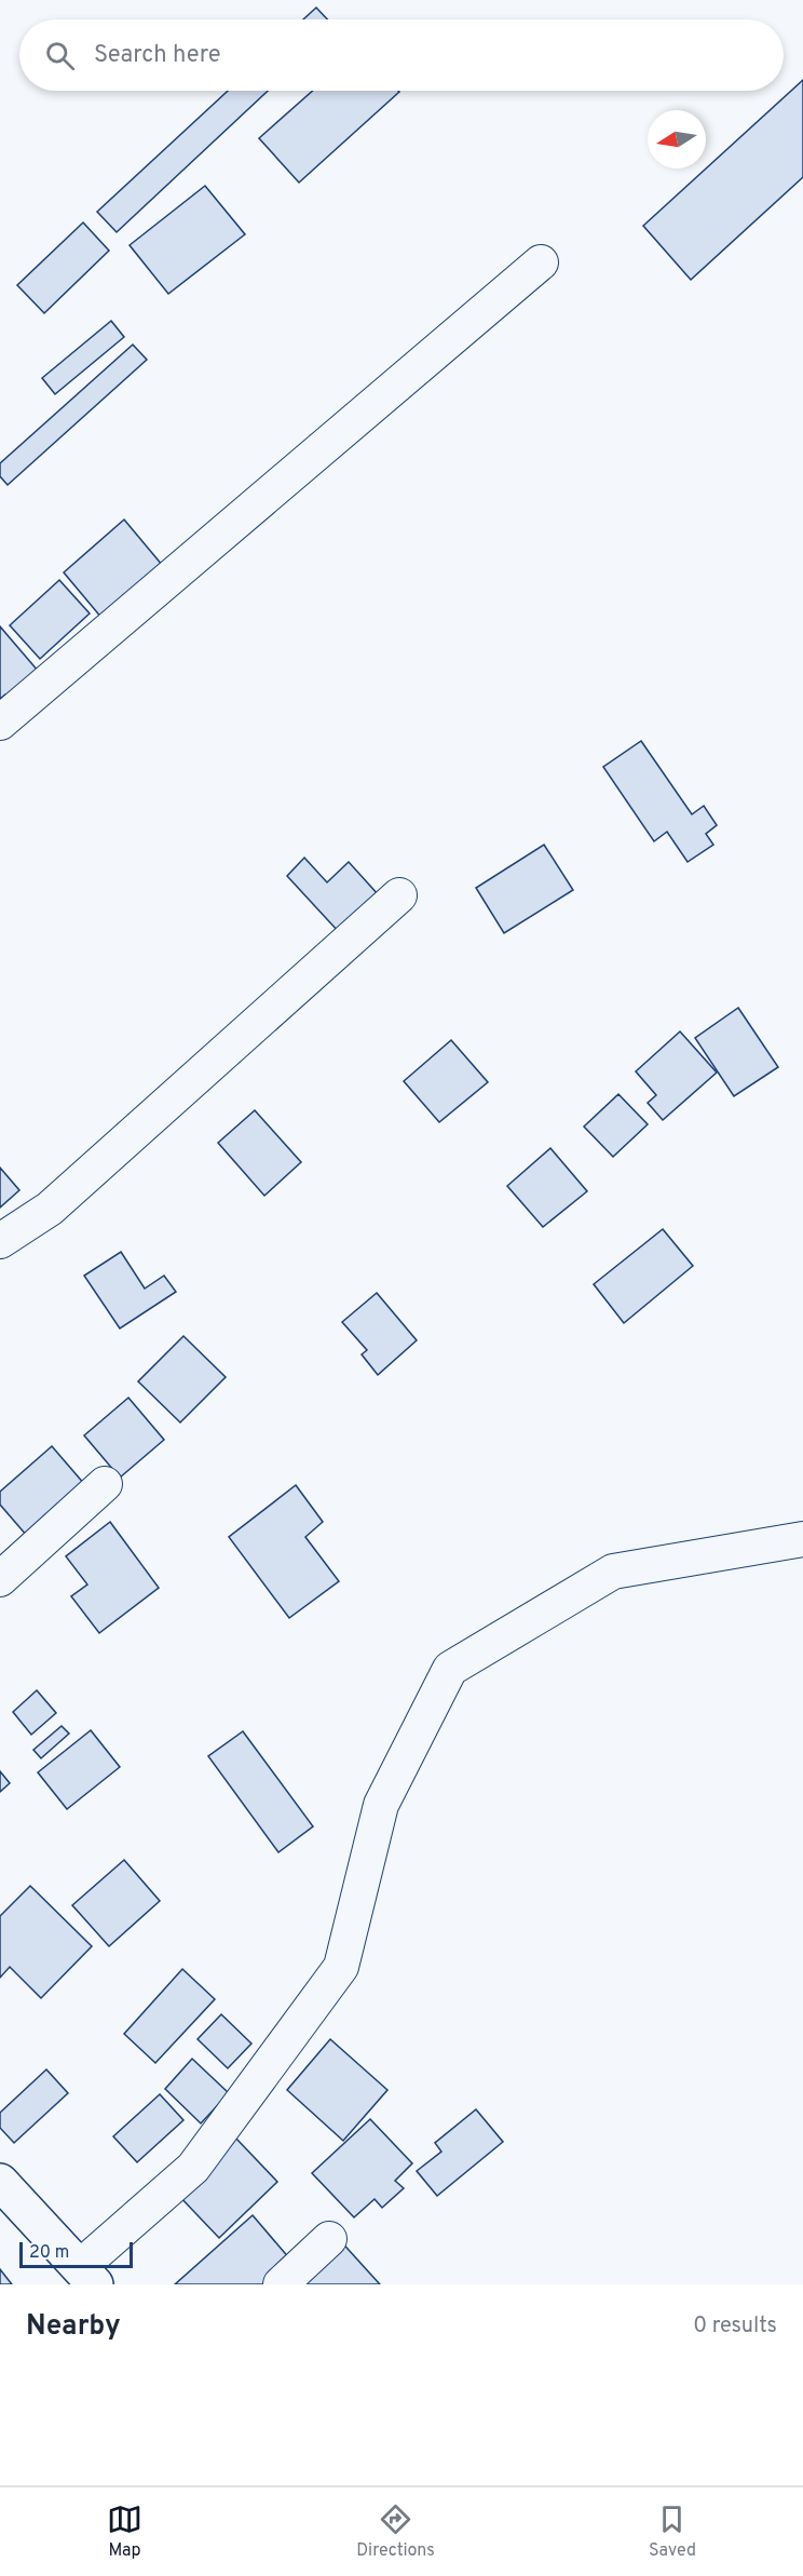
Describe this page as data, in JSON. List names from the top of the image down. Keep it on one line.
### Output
{"scale_bar":"20 m","north":"left","page":{"search":"Search here","scale":"20 m","heading":["Nearby","0 results"],"nav":["Map","Directions","Saved"]}}
